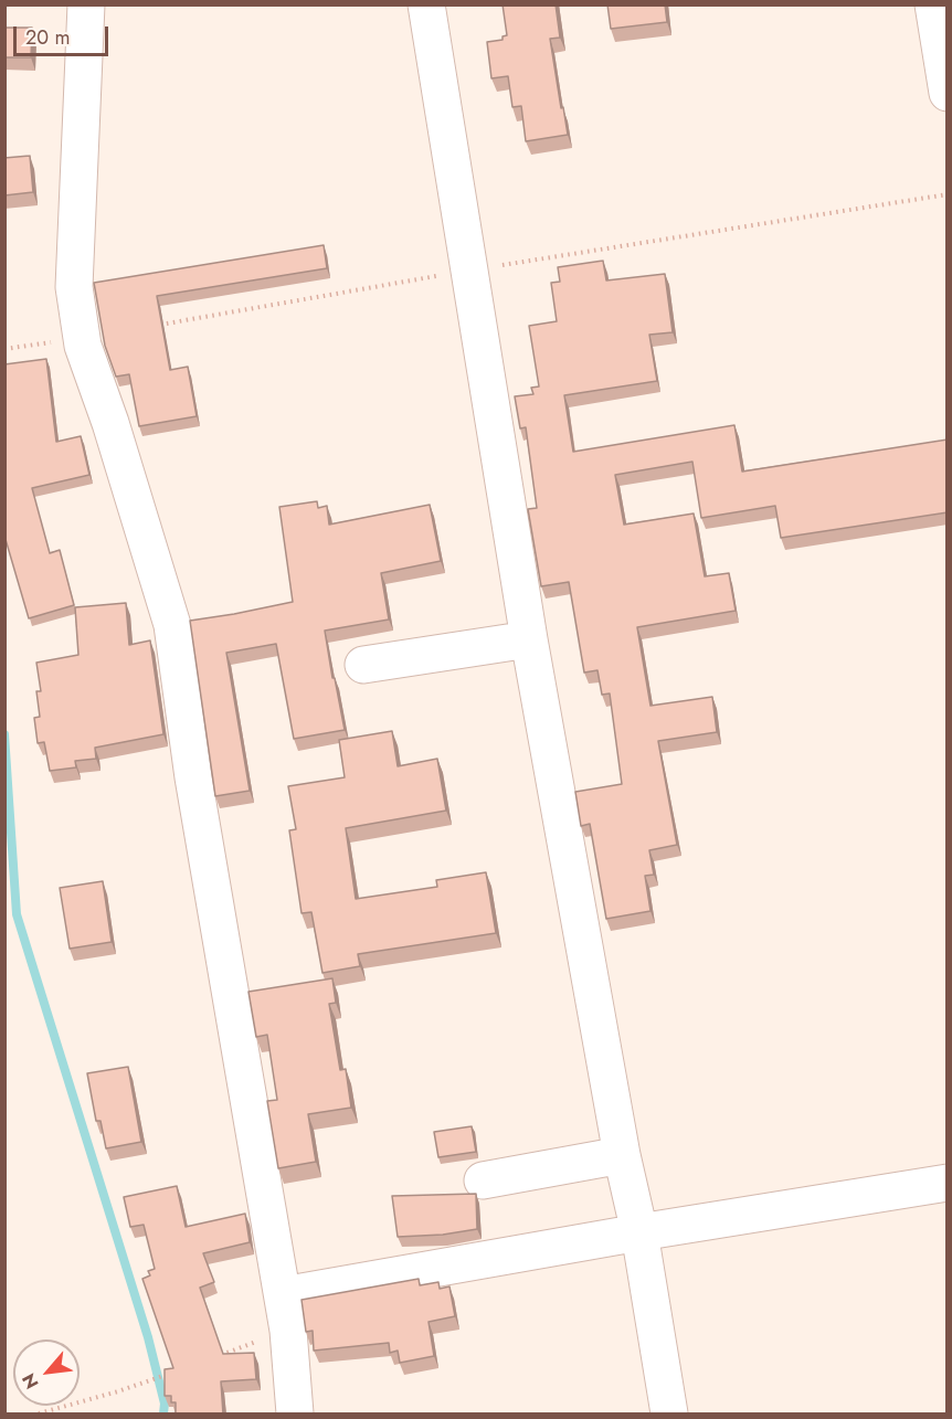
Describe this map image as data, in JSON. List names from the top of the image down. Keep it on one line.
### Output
{"scale_bar":"20 m","north":"bottom left"}
